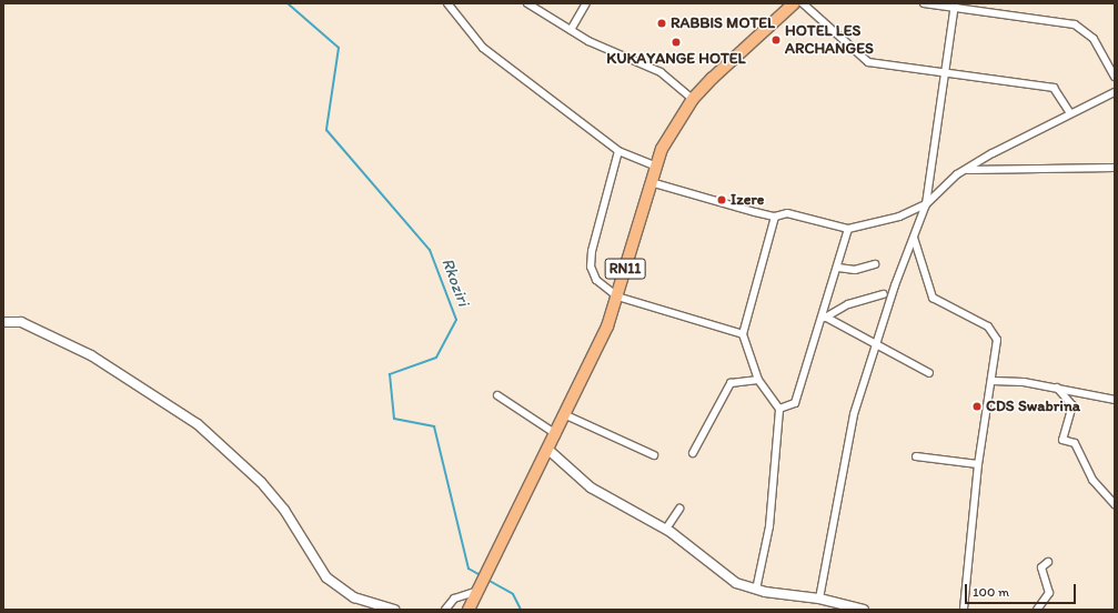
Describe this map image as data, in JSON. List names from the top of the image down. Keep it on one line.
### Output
{"streets":{"main road":["RN11"]},"water":["Rkoziri"],"places":["RABBIS MOTEL","HOTEL LES ARCHANGES","KUKAYANGE HOTEL","Izere","CDS Swabrina"],"scale_bar":"100 m"}
